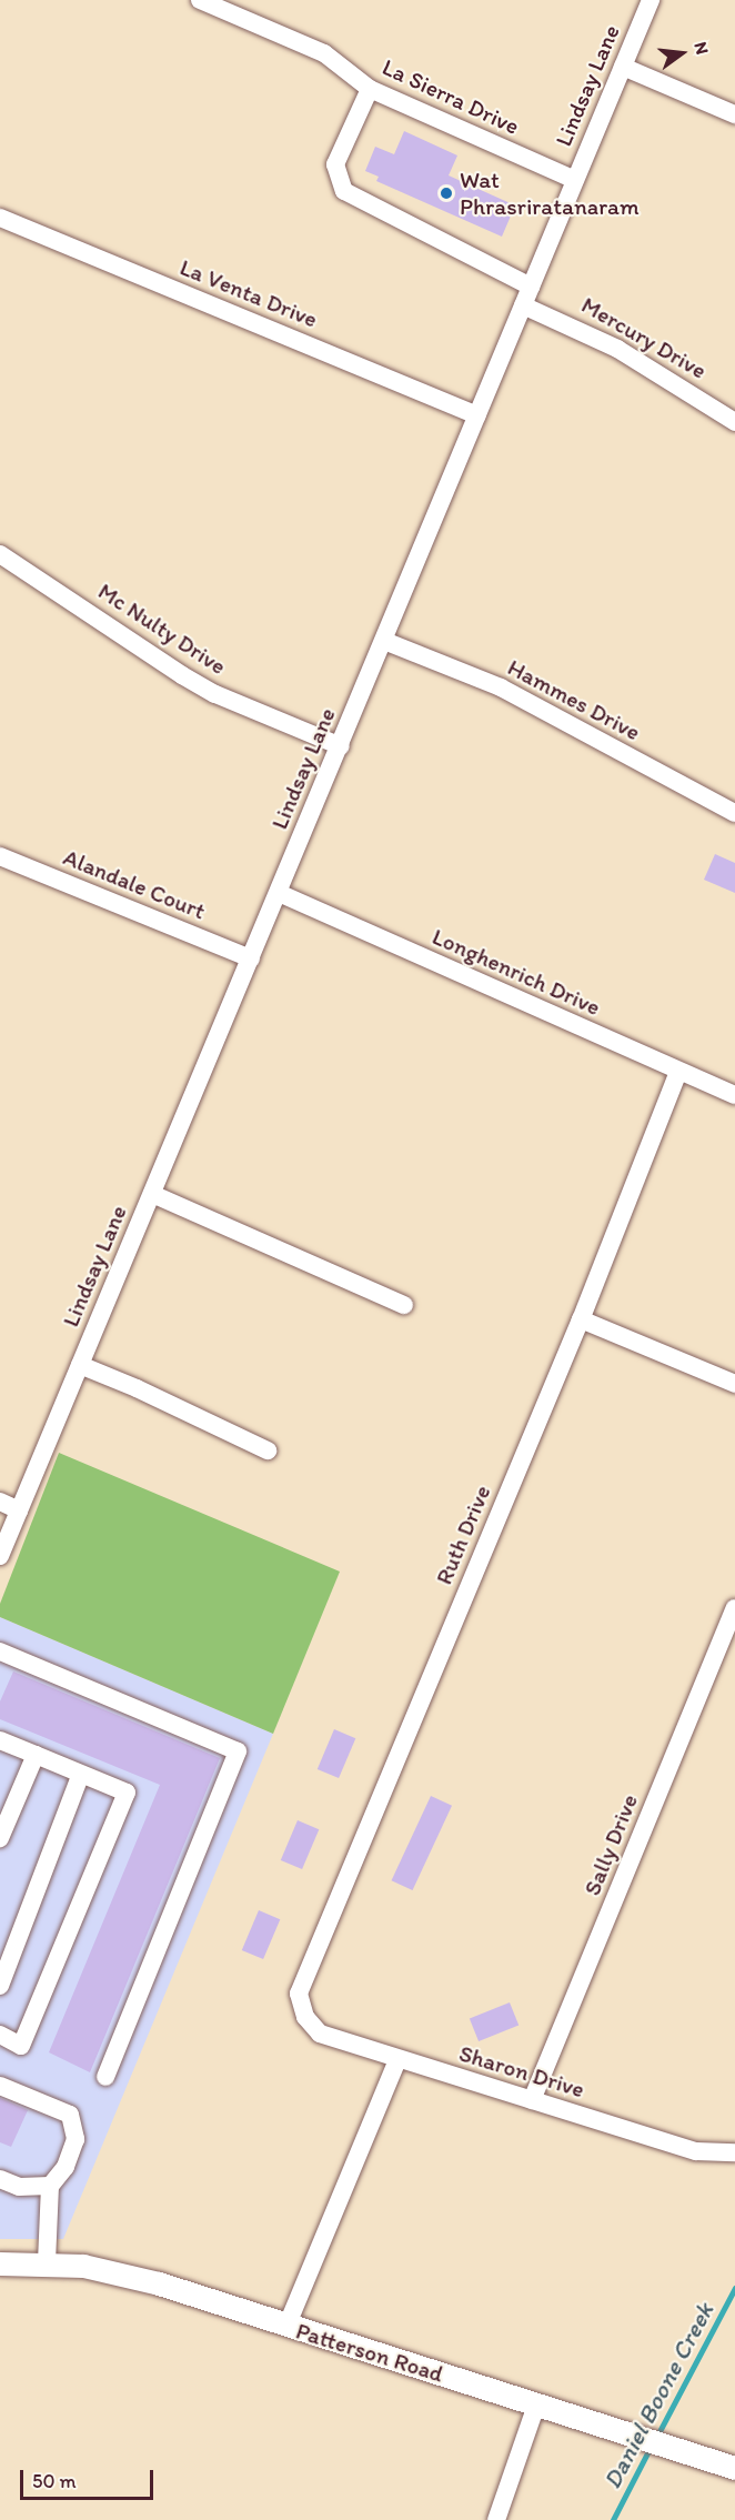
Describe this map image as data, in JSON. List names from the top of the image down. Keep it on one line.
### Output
{"streets":{"main road":["Patterson Road"],"street":["Lindsay Lane","La Sierra Drive","La Venta Drive","Mercury Drive","Mc Nulty Drive","Hammes Drive","Alandale Court","Longhenrich Drive","Ruth Drive","Sally Drive","Sharon Drive"]},"crossings":[["Lindsay Lane","La Sierra Drive"],["Lindsay Lane","La Venta Drive"],["Lindsay Lane","Mercury Drive"],["Lindsay Lane","Mc Nulty Drive"],["Lindsay Lane","Hammes Drive"],["Lindsay Lane","Alandale Court"],["Lindsay Lane","Longhenrich Drive"],["Longhenrich Drive","Ruth Drive"],["Ruth Drive","Sharon Drive"],["Sally Drive","Sharon Drive"]],"water":["Daniel Boone Creek"],"places":["Wat Phrasriratanaram"],"scale_bar":"50 m","north":"right"}
